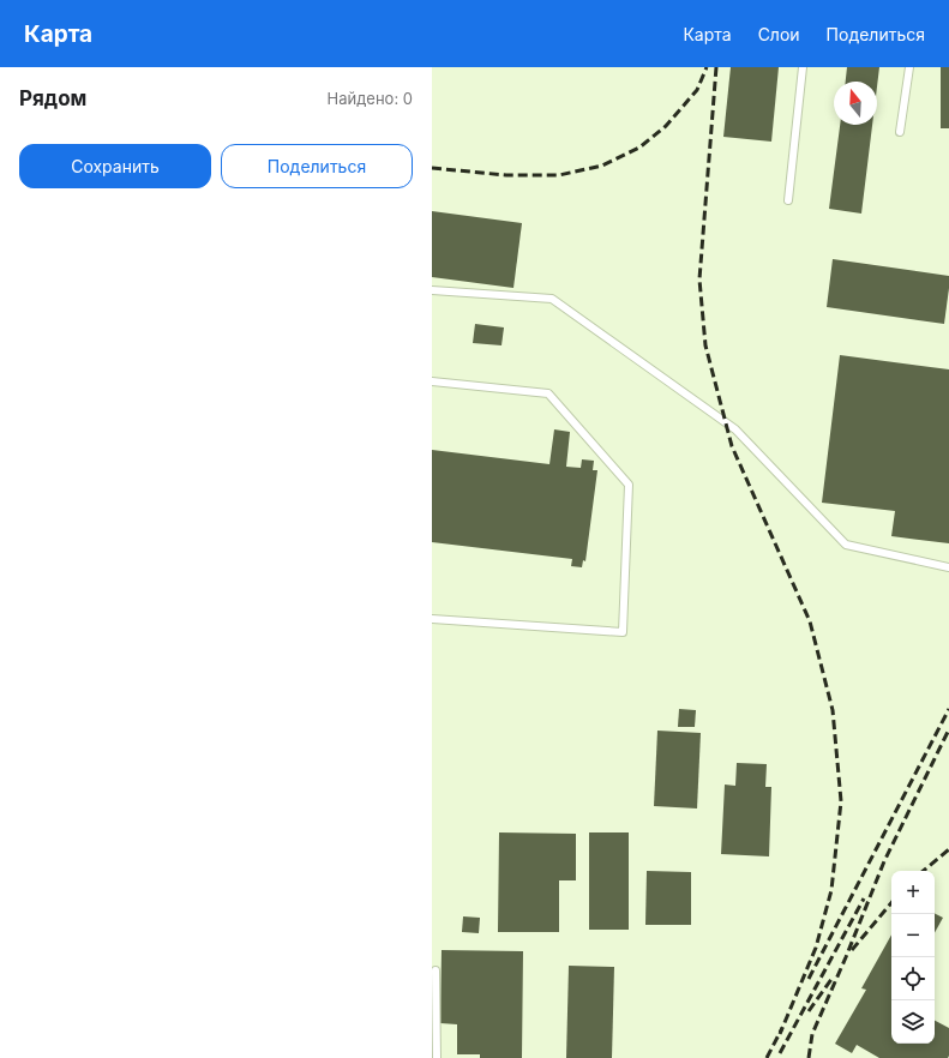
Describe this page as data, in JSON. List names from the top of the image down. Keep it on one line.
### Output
{"north":"top","page":{"header":"Карта","nav":["Карта","Слои","Поделиться"],"heading":["Рядом","Найдено: 0"],"buttons":["Сохранить","Поделиться"],"map_buttons":["+","−"]}}
